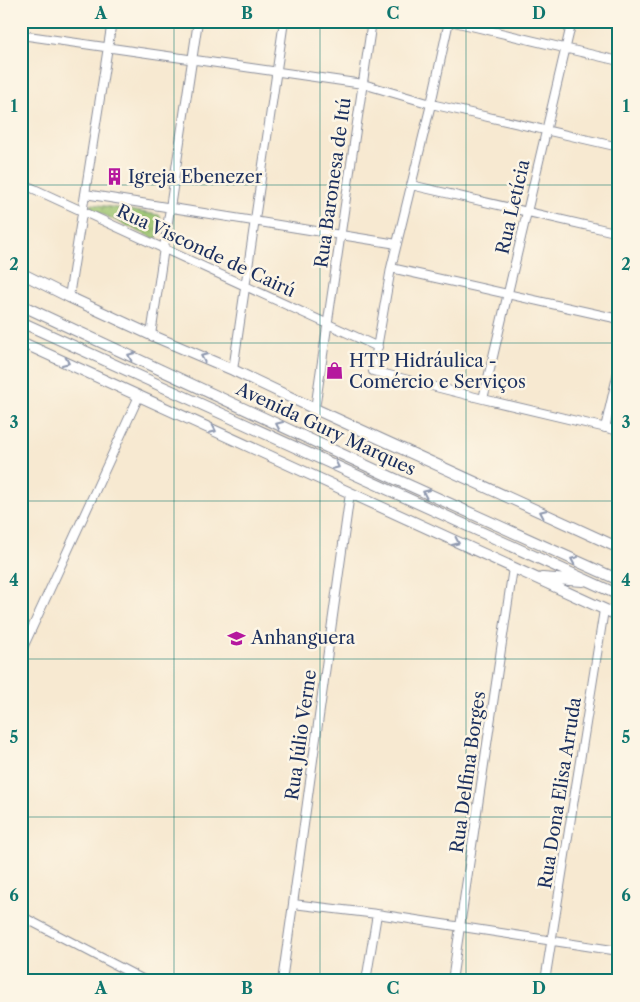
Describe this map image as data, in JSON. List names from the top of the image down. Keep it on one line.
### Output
{"streets":{"main road":["Avenida Gury Marques"],"street":["Rua Baronesa de Itú","Rua Letícia","Rua Visconde de Cairú","Rua Júlio Verne","Rua Delfina Borges","Rua Dona Elisa Arruda"]},"crossings":[["Rua Baronesa de Itú","Rua Visconde de Cairú"],["Rua Baronesa de Itú","Avenida Gury Marques"]],"places":{"building":["Igreja Ebenezer"],"shop":["HTP Hidráulica - Comércio e Serviços"],"school or university":["Anhanguera"]},"grid":{"columns":["A","B","C","D"],"rows":["1","2","3","4","5","6"]}}
